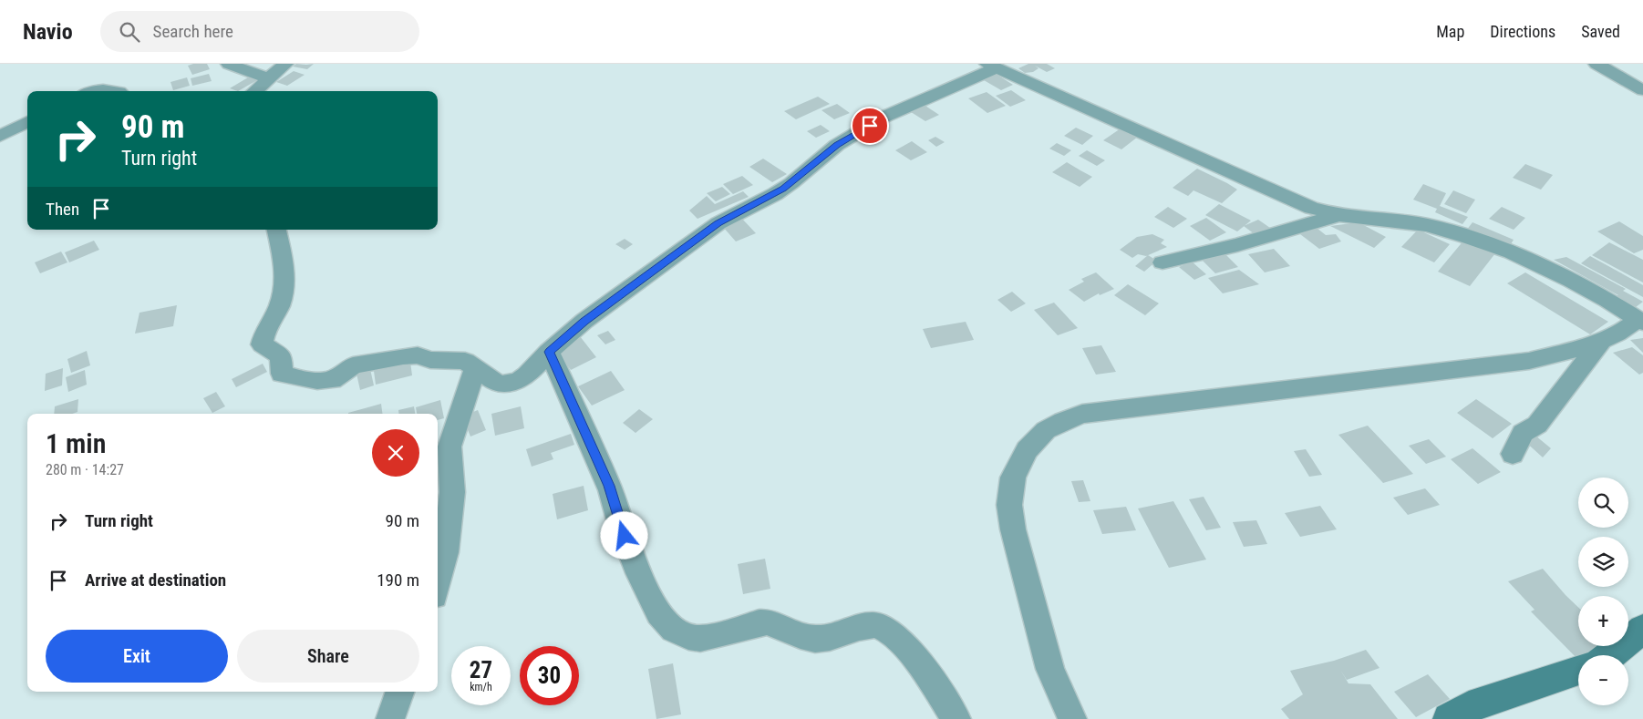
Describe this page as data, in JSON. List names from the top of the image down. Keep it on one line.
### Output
{"page":{"header":"Navio","search":"Search here","nav":["Map","Directions","Saved"],"turn":["90 m","Turn right"],"then":"Then","heading":["1 min","280 m · 14:27"],"map_buttons":["+","−"],"list":[{"name":"Turn right","value":"90 m"},{"name":"Arrive at destination","value":"190 m"}],"buttons":["Exit","Share"],"speed":"27 km/h","limit":"30"}}
